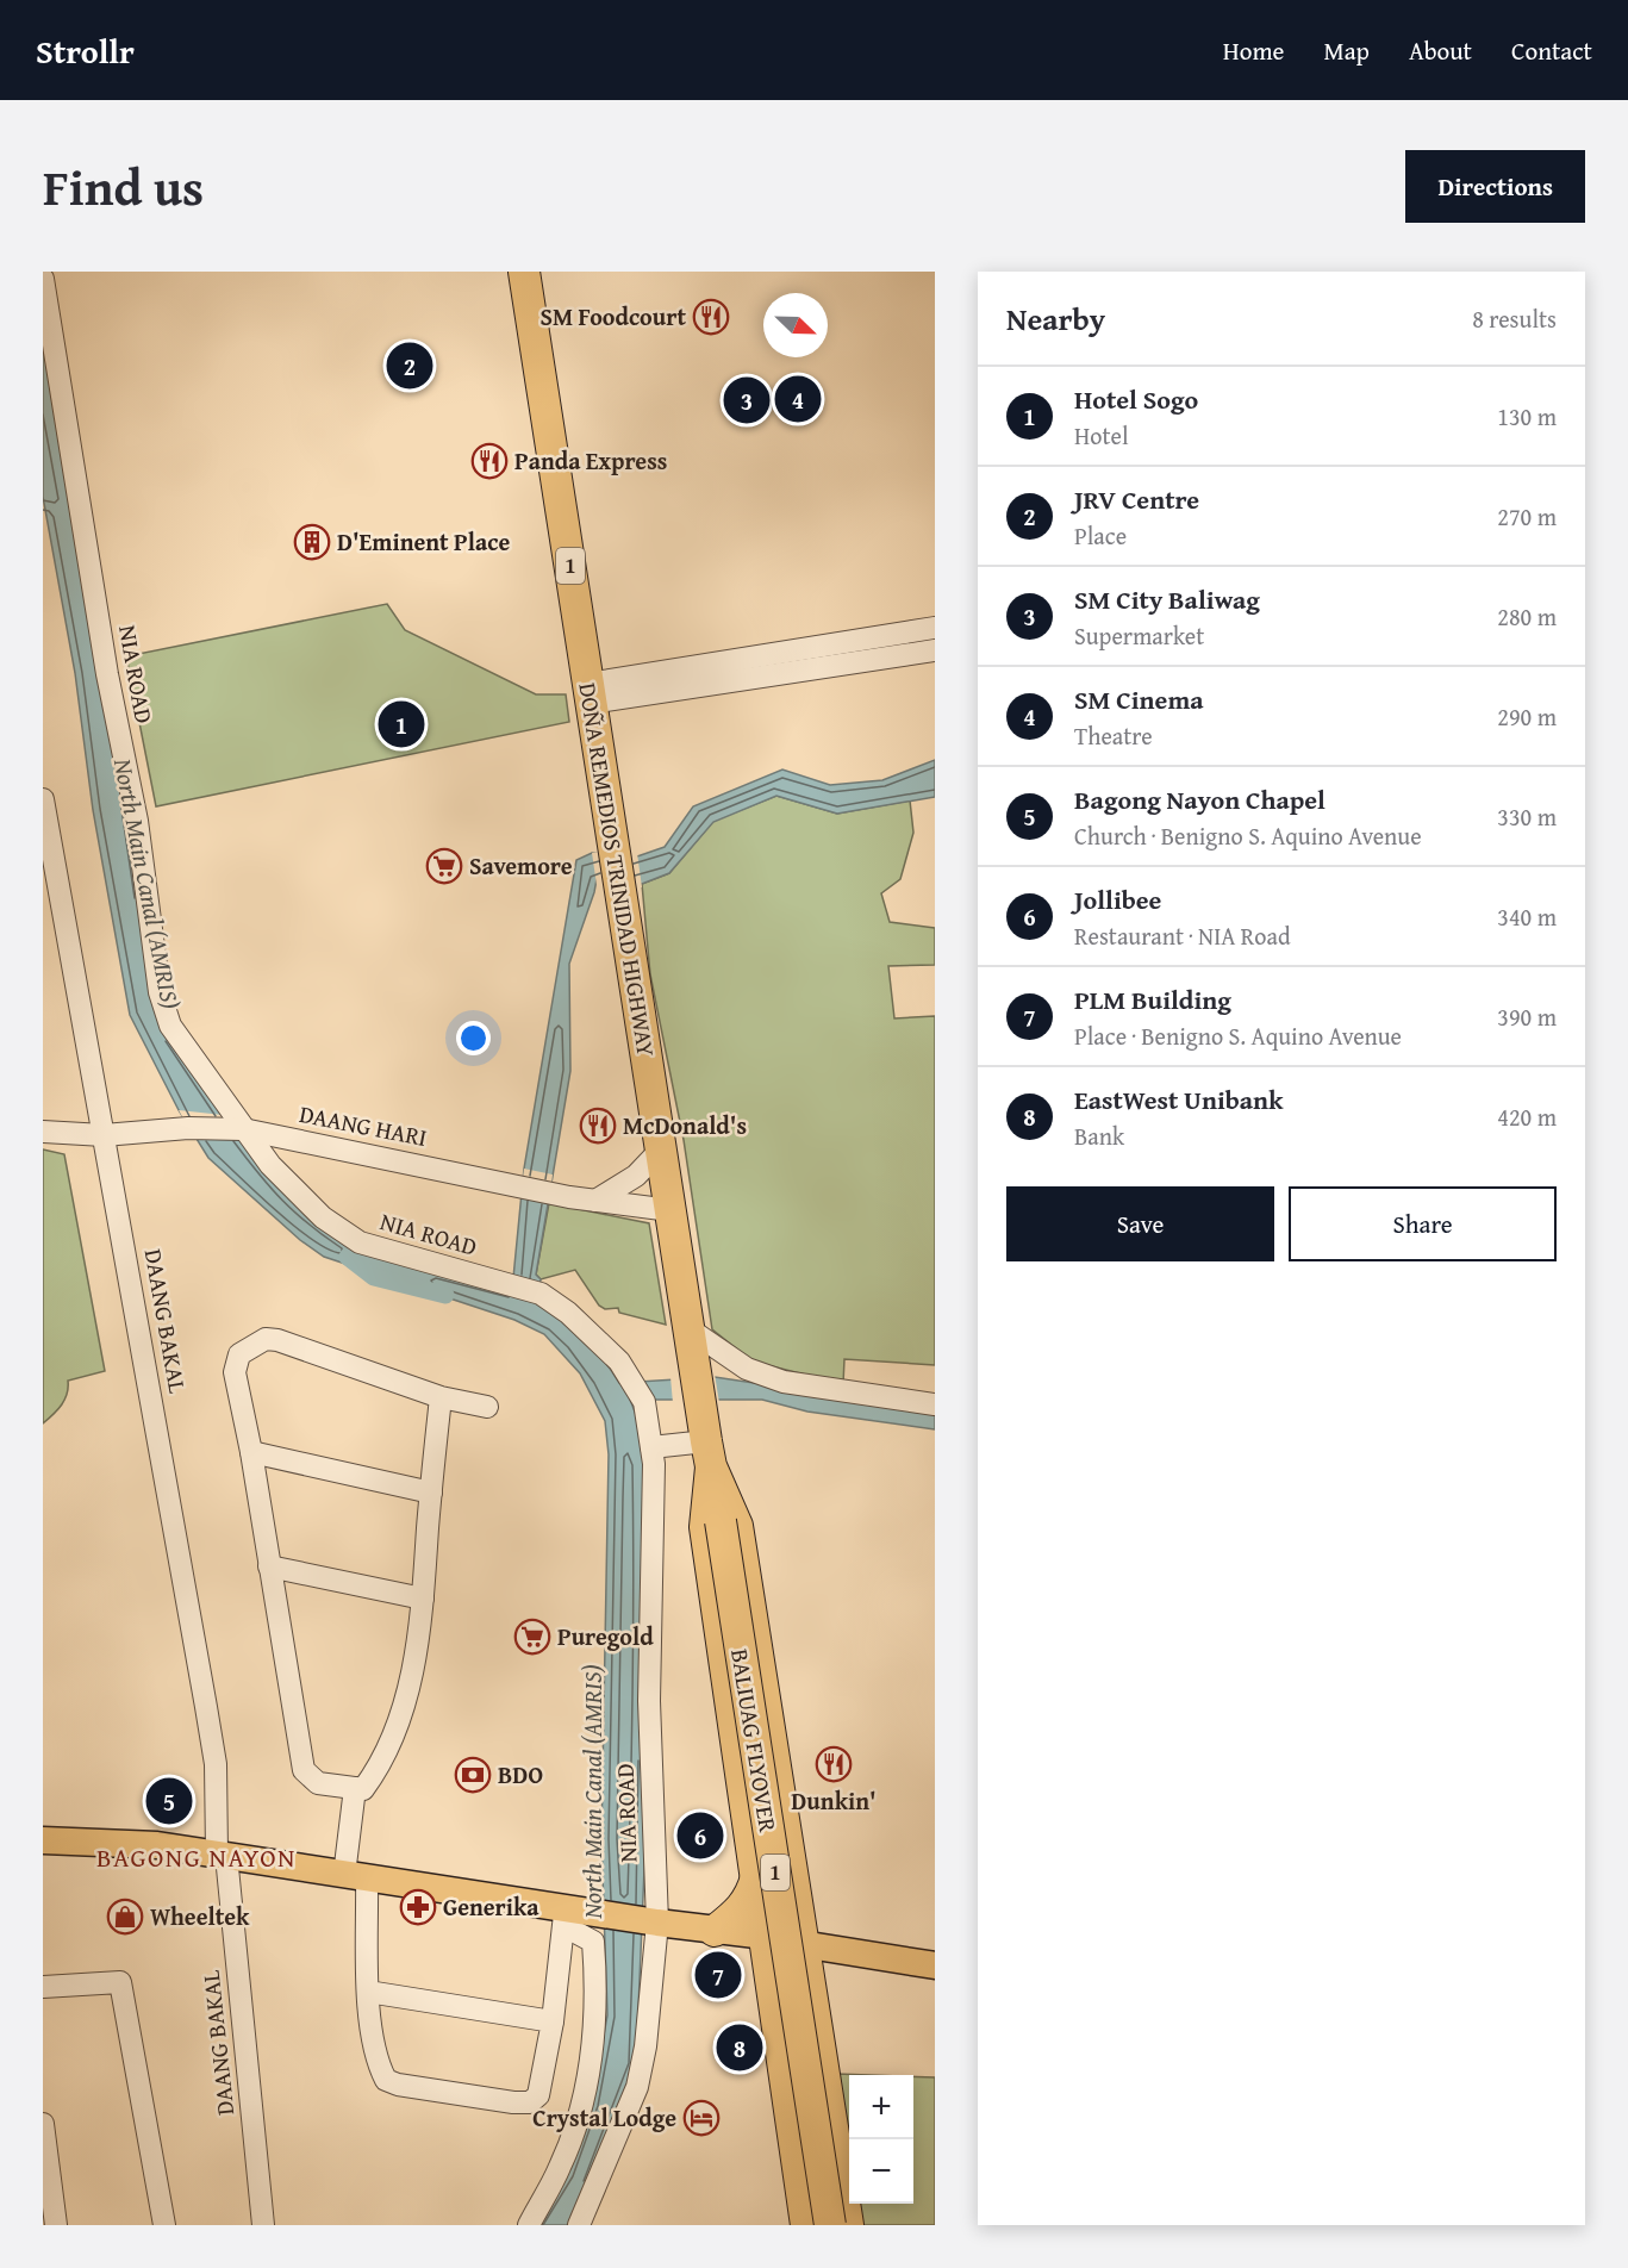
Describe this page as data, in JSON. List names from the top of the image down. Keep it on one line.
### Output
{"streets":{"highway":["1","DOÑA REMEDIOS TRINIDAD HIGHWAY","BALIUAG FLYOVER"],"street":["NIA ROAD","DAANG HARI","DAANG BAKAL"]},"crossings":[["NIA ROAD","DAANG HARI"],["DOÑA REMEDIOS TRINIDAD HIGHWAY","DAANG HARI"],["DOÑA REMEDIOS TRINIDAD HIGHWAY","BALIUAG FLYOVER"],["DAANG HARI","DAANG BAKAL"]],"districts":["BAGONG NAYON"],"water":["North Main Canal (AMRIS)"],"places":{"restaurant":["SM Foodcourt","Panda Express","McDonald's","Dunkin'"],"building":["D'Eminent Place"],"supermarket":["Savemore","Puregold"],"bank":["BDO"],"pharmacy":["Generika"],"shop":["Wheeltek"],"hotel":["Crystal Lodge"]},"north":"bottom right","page":{"header":"Strollr","nav":["Home","Map","About","Contact"],"title":"Find us","buttons":["Directions",["Save","Share"]],"heading":["Nearby","8 results"],"pins":["2","4","3","1","5","6","7","8"],"list":[{"mark":"1","name":"Hotel Sogo","note":"Hotel","value":"130 m"},{"mark":"2","name":"JRV Centre","note":"Place","value":"270 m"},{"mark":"3","name":"SM City Baliwag","note":"Supermarket","value":"280 m"},{"mark":"4","name":"SM Cinema","note":"Theatre","value":"290 m"},{"mark":"5","name":"Bagong Nayon Chapel","note":"Church · Benigno S. Aquino Avenue","value":"330 m"},{"mark":"6","name":"Jollibee","note":"Restaurant · NIA Road","value":"340 m"},{"mark":"7","name":"PLM Building","note":"Place · Benigno S. Aquino Avenue","value":"390 m"},{"mark":"8","name":"EastWest Unibank","note":"Bank","value":"420 m"}],"map_buttons":["+","−"]}}
